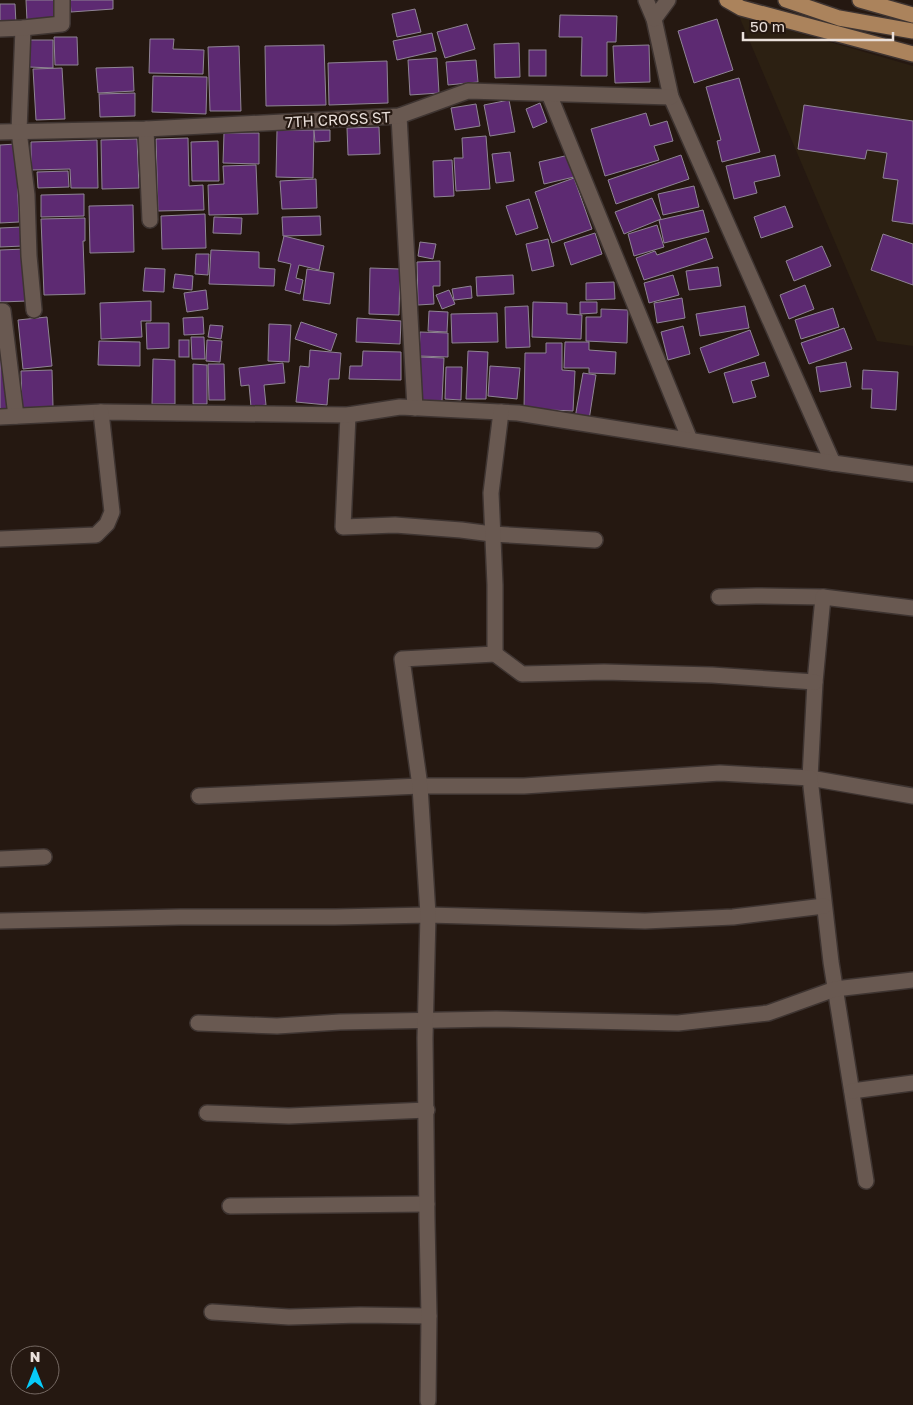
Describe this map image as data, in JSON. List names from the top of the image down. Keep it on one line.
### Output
{"streets":{"street":["7TH CROSS ST"]},"scale_bar":"50 m","north":"top"}
